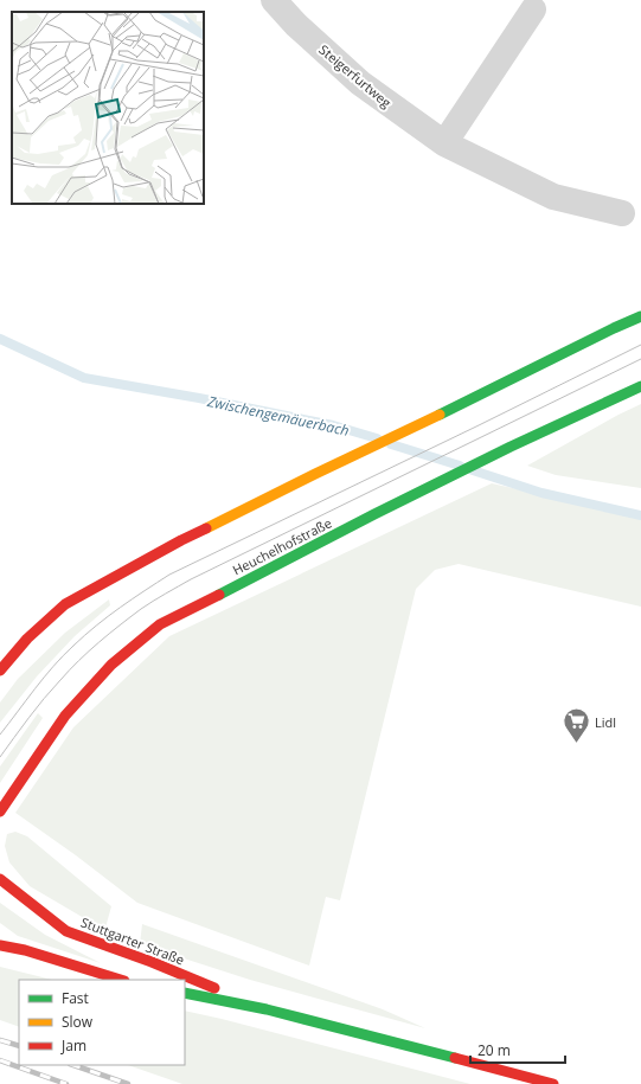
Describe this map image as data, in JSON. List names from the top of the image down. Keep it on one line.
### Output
{"streets":{"main road":["Heuchelhofstraße","Stuttgarter Straße"],"street":["Steigerfurtweg"]},"water":["Zwischengemäuerbach"],"places":{"supermarket":["Lidl"]},"legend":["Fast","Slow","Jam"],"scale_bar":"20 m"}
